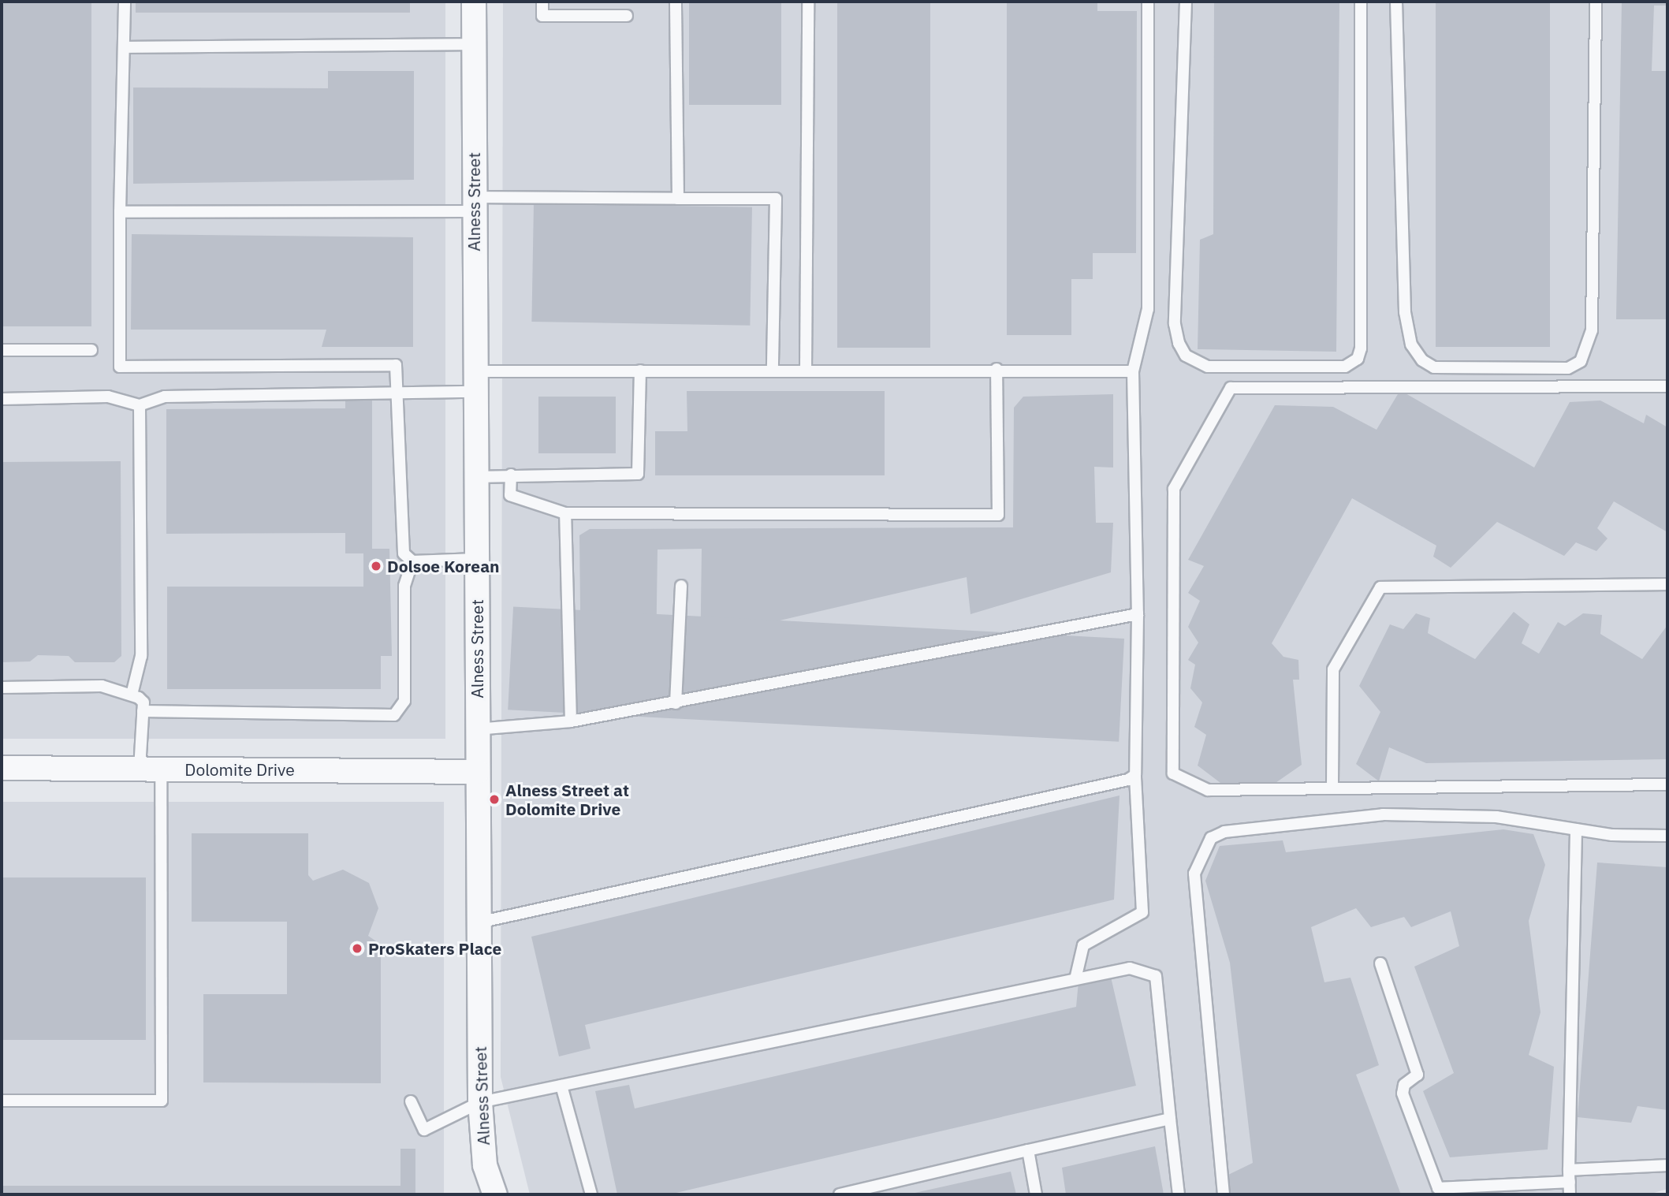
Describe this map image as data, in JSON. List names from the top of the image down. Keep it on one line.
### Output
{"streets":{"street":["Alness Street","Dolomite Drive"]},"crossings":[["Alness Street","Dolomite Drive"]],"places":["Dolsoe Korean","Alness Street at Dolomite Drive","ProSkaters Place"]}
